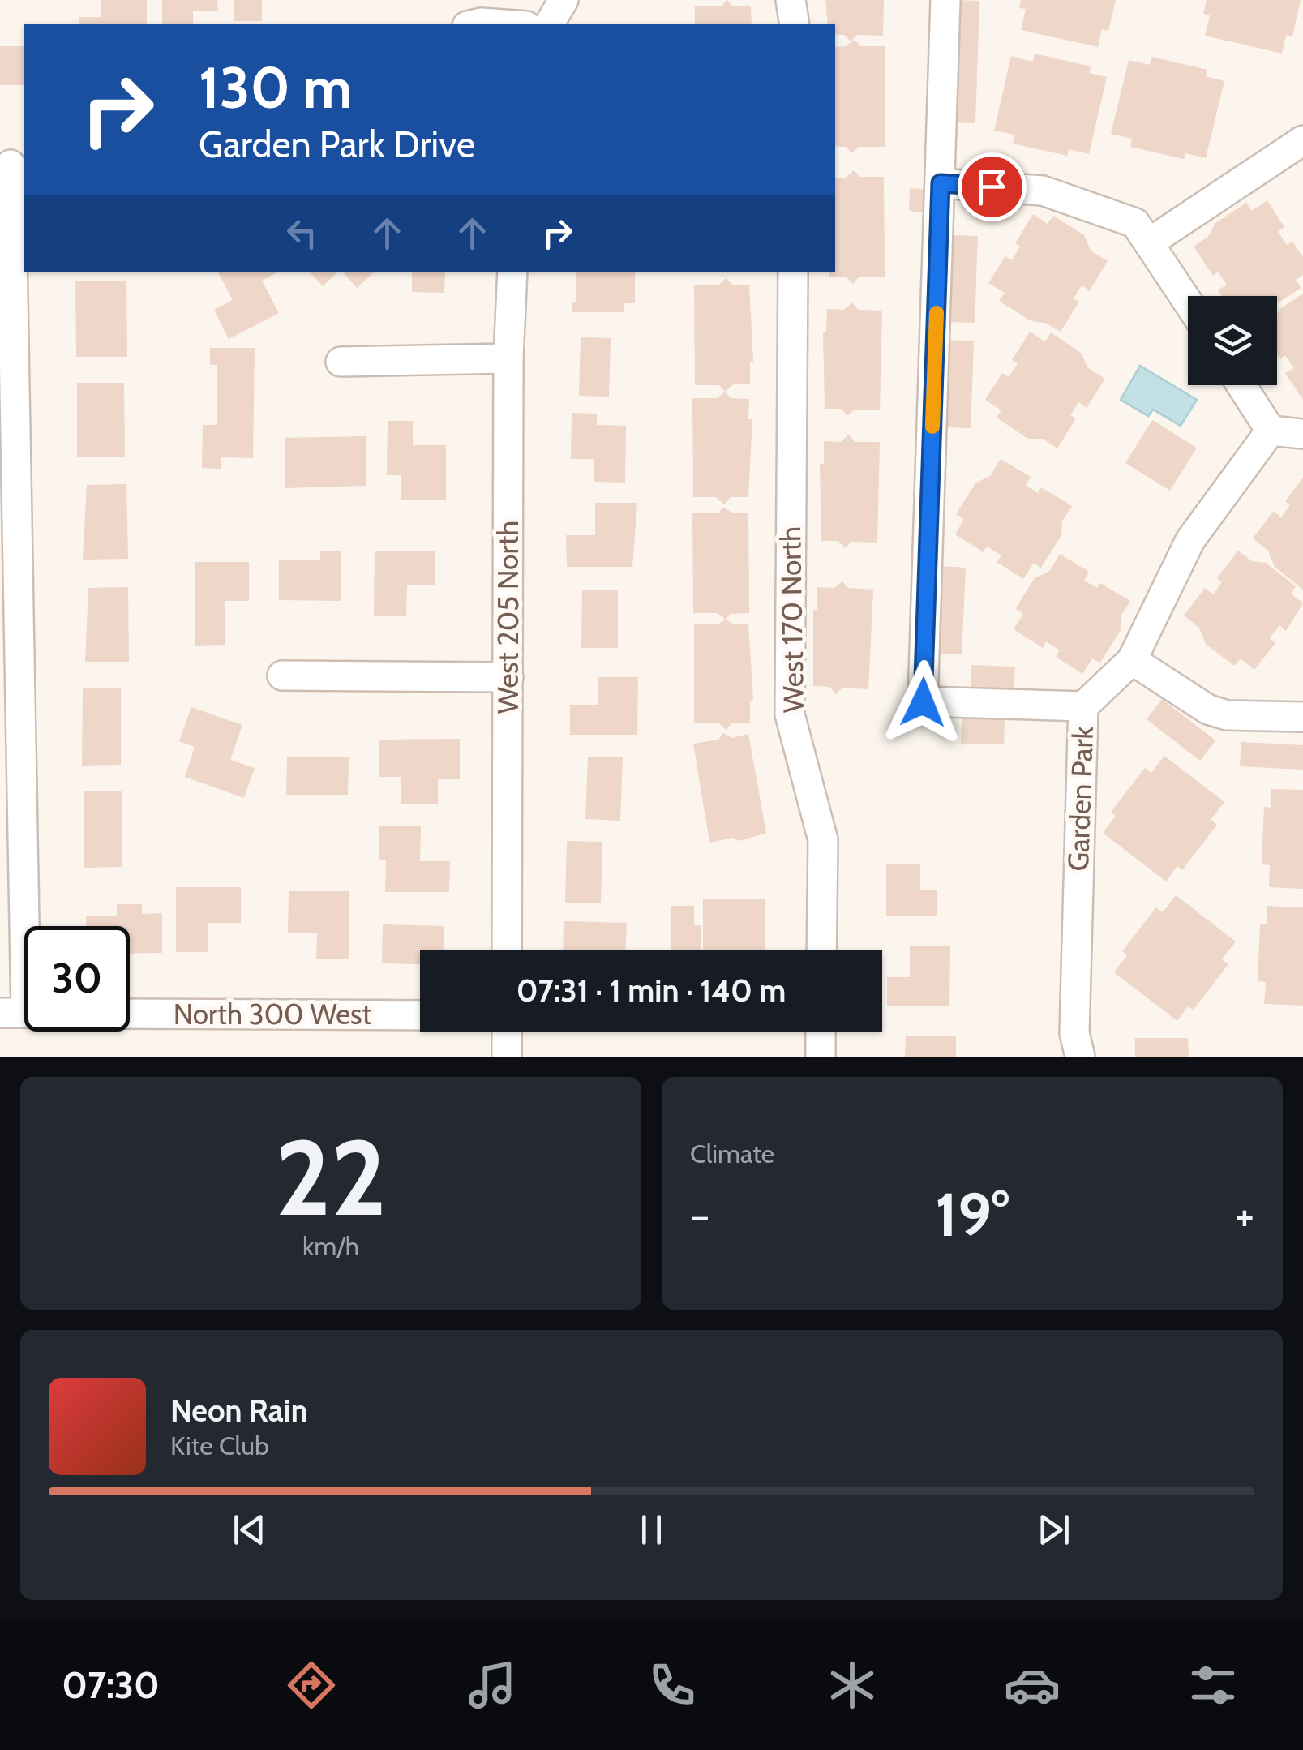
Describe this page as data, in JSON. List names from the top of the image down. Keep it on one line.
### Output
{"streets":{"street":["West 205 North","West 170 North","Garden Park","North 300 West"]},"page":{"turn":["130 m","Garden Park Drive"],"limit":"30","trip":"07:31 · 1 min · 140 m","tile":[["22","km/h"],"Climate"],"heat":["−","19°","+"],"song":["Neon Rain","Kite Club"],"tabs":"07:30"}}
